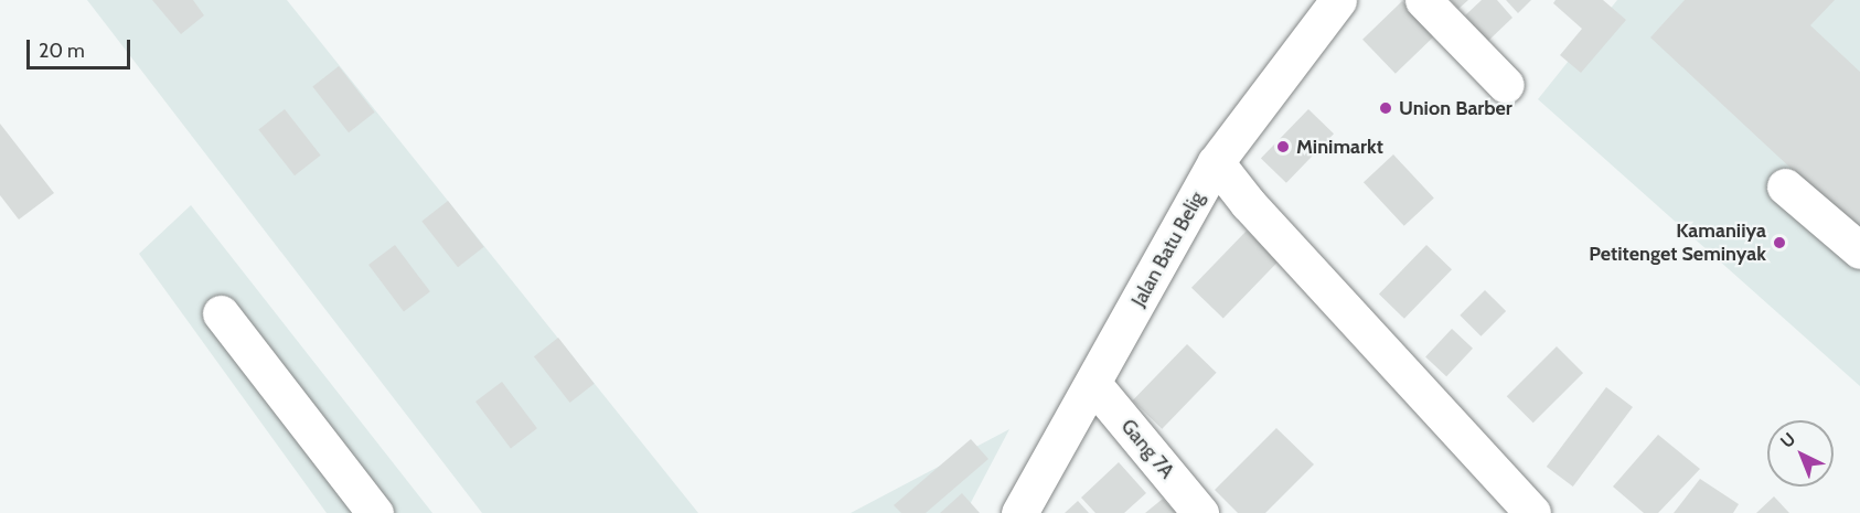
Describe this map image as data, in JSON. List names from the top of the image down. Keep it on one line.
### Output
{"streets":{"street":["Jalan Batu Belig","Gang 7A"]},"crossings":[["Jalan Batu Belig","Gang 7A"]],"places":["Union Barber","Minimarkt","Kamaniiya Petitenget Seminyak"],"scale_bar":"20 m","north":"top left"}
